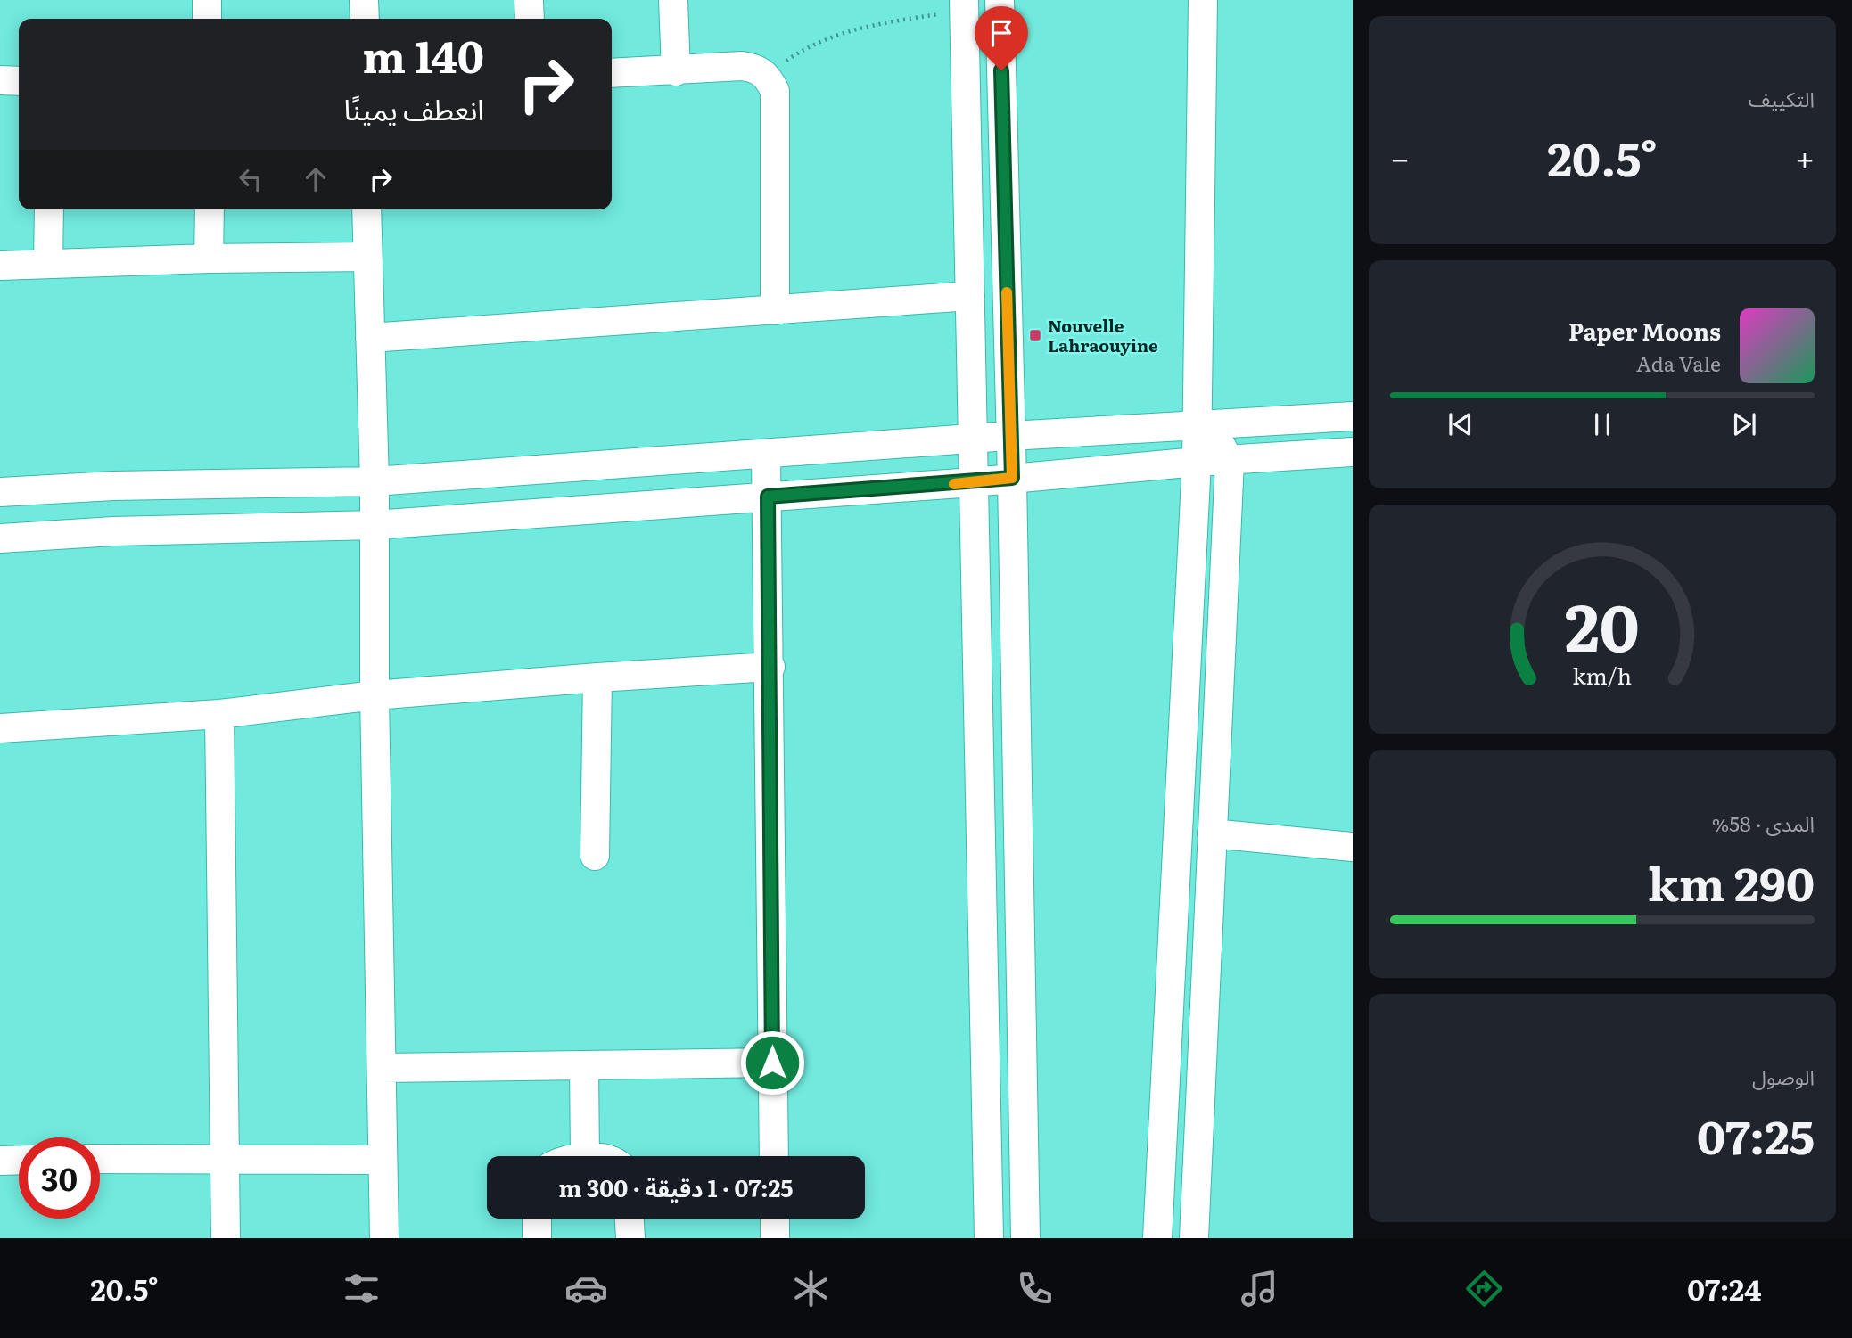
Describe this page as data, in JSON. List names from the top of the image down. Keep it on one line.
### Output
{"places":{"transit":["Nouvelle Lahraouyine"]},"page":{"tile":["التكييف",["المدى · 58%","290 km"],["الوصول","07:25"]],"turn":["140 m","انعطف يمينًا"],"heat":["−","20.5°","+"],"song":["Paper Moons","Ada Vale"],"limit":"30","trip":"07:25 · 1 دقيقة · 300 m","tabs":["07:24","20.5°"],"gauge":["20","km/h"]}}
